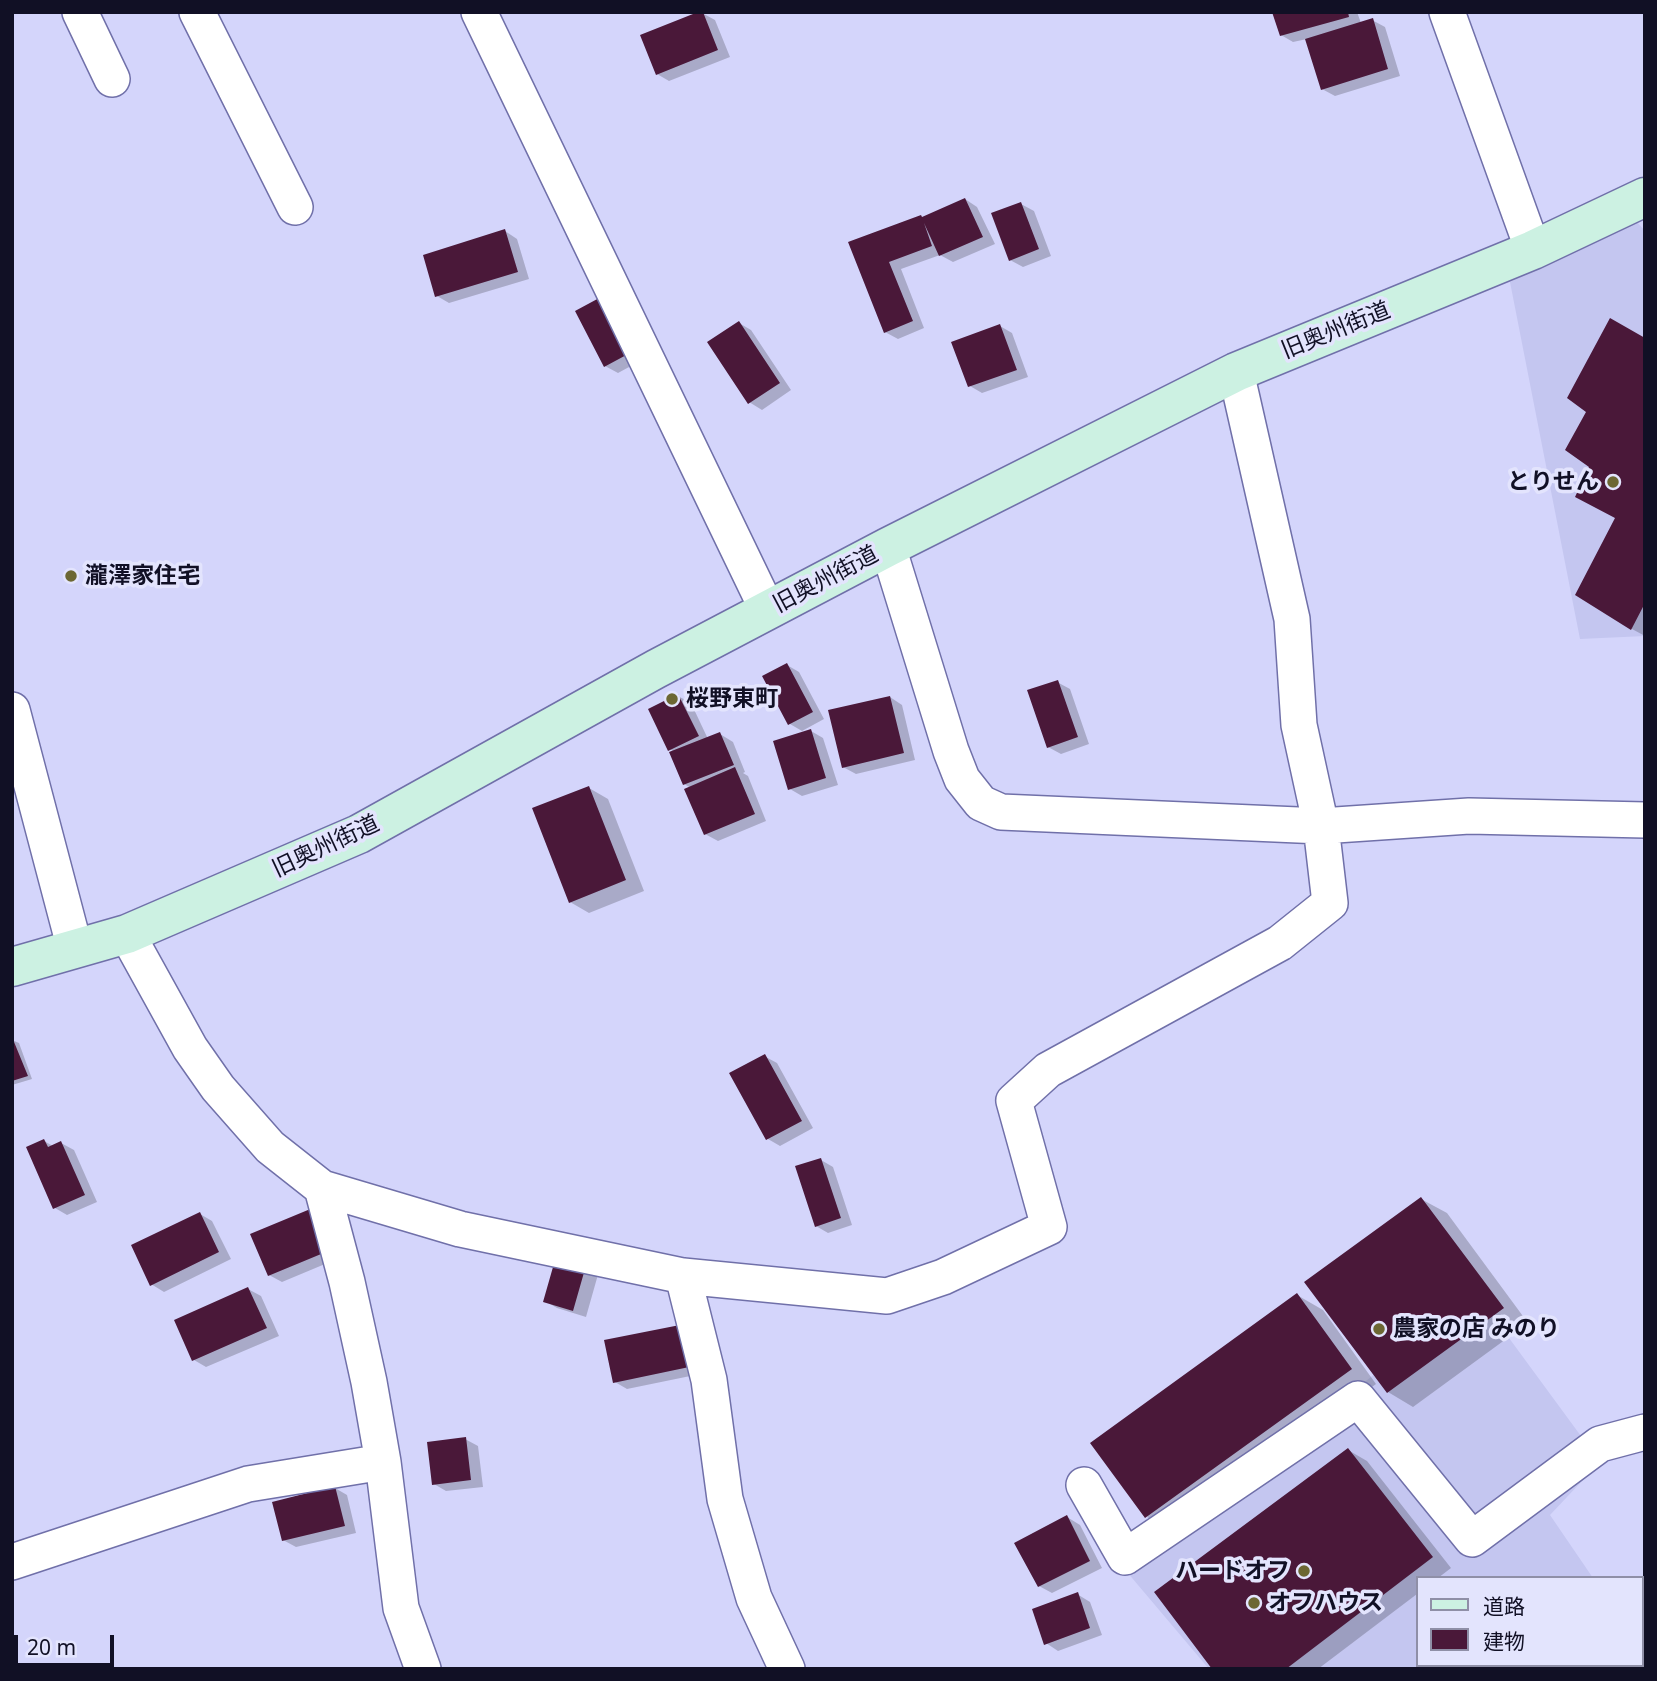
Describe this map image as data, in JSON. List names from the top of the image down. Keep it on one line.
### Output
{"streets":{"street":["旧奥州街道"]},"places":["とりせん","瀧澤家住宅","桜野東町","農家の店 みのり","ハードオフ","オフハウス"],"legend":["道路","建物"],"scale_bar":"20 m"}
